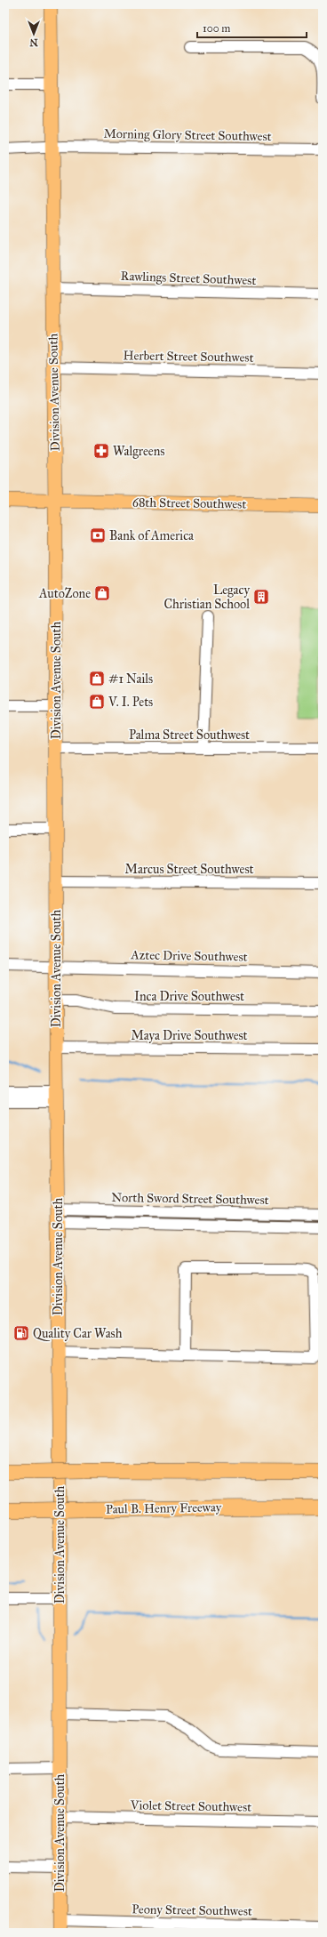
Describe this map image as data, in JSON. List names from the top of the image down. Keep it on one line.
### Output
{"streets":{"highway":["Paul B. Henry Freeway"],"main road":["Division Avenue South","68th Street Southwest"],"street":["Morning Glory Street Southwest","Rawlings Street Southwest","Herbert Street Southwest","Palma Street Southwest","Marcus Street Southwest","Aztec Drive Southwest","Inca Drive Southwest","Maya Drive Southwest","North Sword Street Southwest","Violet Street Southwest","Peony Street Southwest"]},"crossings":[["Morning Glory Street Southwest","Division Avenue South"],["Rawlings Street Southwest","Division Avenue South"],["Herbert Street Southwest","Division Avenue South"],["Division Avenue South","68th Street Southwest"],["Division Avenue South","Palma Street Southwest"],["Division Avenue South","Marcus Street Southwest"],["Division Avenue South","Aztec Drive Southwest"],["Division Avenue South","Inca Drive Southwest"],["Division Avenue South","Maya Drive Southwest"],["Division Avenue South","North Sword Street Southwest"],["Division Avenue South","Violet Street Southwest"],["Division Avenue South","Peony Street Southwest"]],"places":{"pharmacy":["Walgreens"],"bank":["Bank of America"],"shop":["AutoZone","#1 Nails","V. I. Pets"],"building":["Legacy Christian School"],"fuel station":["Quality Car Wash"]},"scale_bar":"100 m","north":"bottom"}
